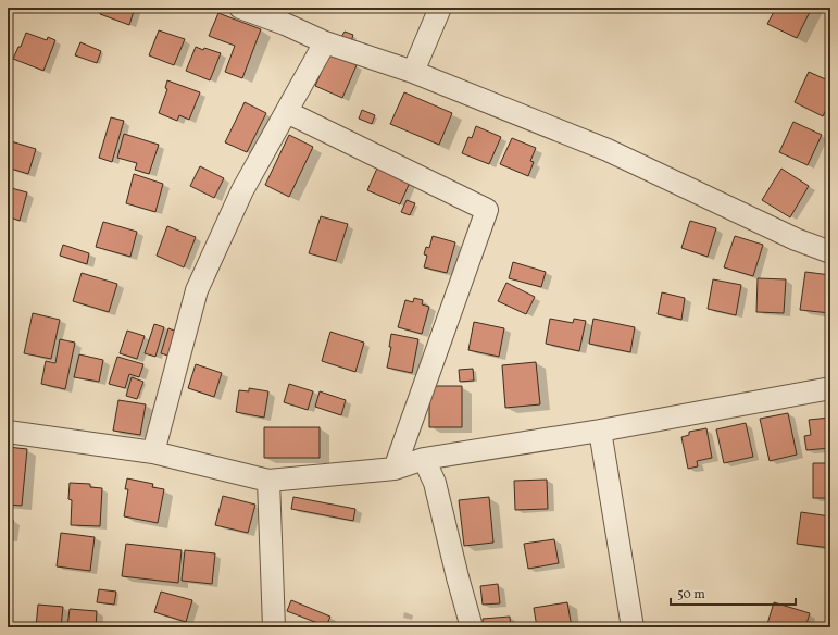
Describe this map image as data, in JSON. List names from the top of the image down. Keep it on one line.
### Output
{"scale_bar":"50 m"}
